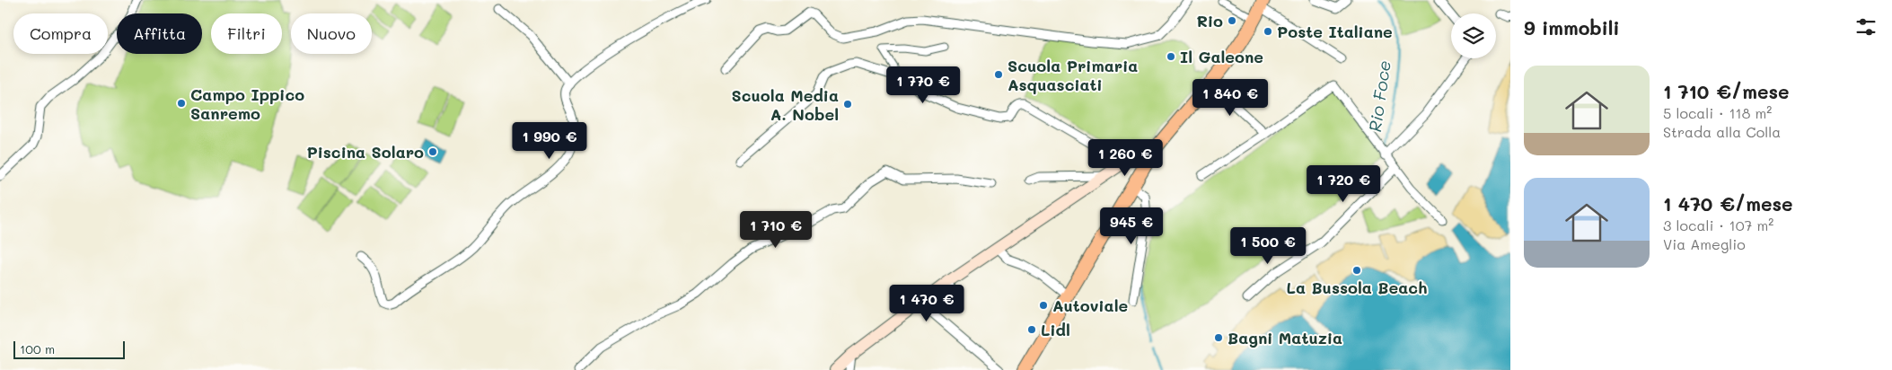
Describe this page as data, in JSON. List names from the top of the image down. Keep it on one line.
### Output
{"water":["Rio Foce"],"places":["Rio","Poste Italiane","Il Galeone","Scuola Primaria Asquasciati","Campo Ippico Sanremo","Scuola Media A. Nobel","Piscina Solaro","La Bussola Beach","Autoviale","Lidl","Bagni Matuzia"],"scale_bar":"100 m","page":{"heading":"9 immobili","chip":["Compra","Affitta","Filtri","Nuovo"],"list":[{"name":"1 710 €/mese","note":"5 locali · 118 m² · Strada alla Colla"},{"name":"1 470 €/mese","note":"3 locali · 107 m² · Via Ameglio"}],"price":["1 770 €","1 840 €","1 990 €","1 260 €","1 720 €","945 €","1 710 €","1 500 €","1 470 €"],"scale":"100 m"}}
